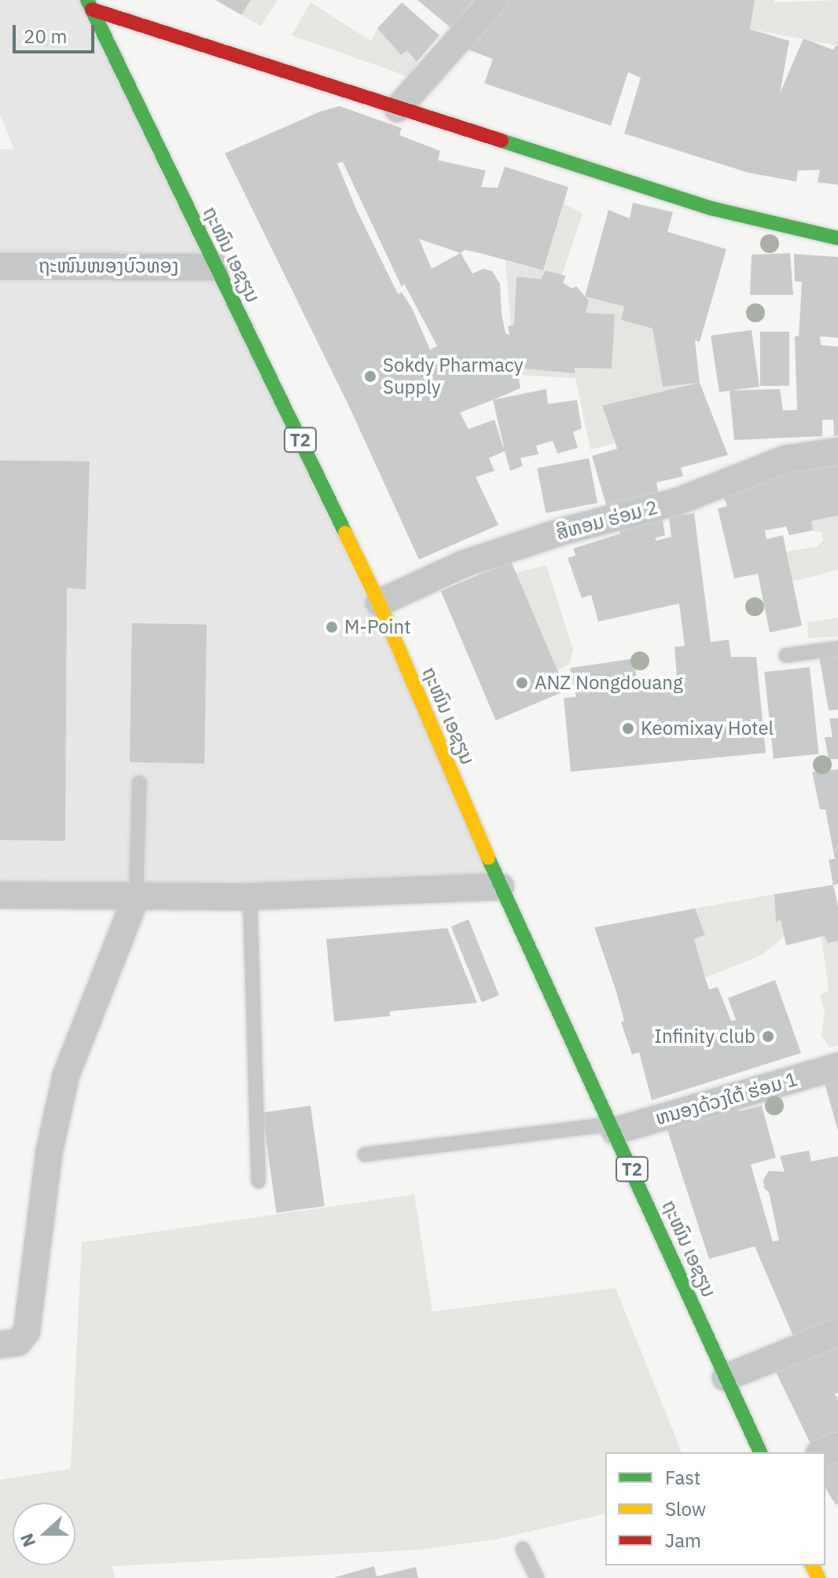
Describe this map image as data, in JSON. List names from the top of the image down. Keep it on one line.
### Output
{"streets":{"main road":["ຖະໜົນ ເອຊຽນ","T2"],"street":["ຖະໜົນໜອງບົວທອງ","ສີຫອມ ຮ່ອມ 2","ຫນອງດ້ວງໃຕ້ ຮ່ອມ 1"]},"crossings":[["ຖະໜົນ ເອຊຽນ","ຖະໜົນໜອງບົວທອງ"],["ຖະໜົນ ເອຊຽນ","ສີຫອມ ຮ່ອມ 2"],["ຖະໜົນ ເອຊຽນ","ຫນອງດ້ວງໃຕ້ ຮ່ອມ 1"]],"places":["Sokdy Pharmacy Supply","M-Point","ANZ Nongdouang","Keomixay Hotel","Infinity club"],"legend":["Fast","Slow","Jam"],"scale_bar":"20 m","north":"left"}
